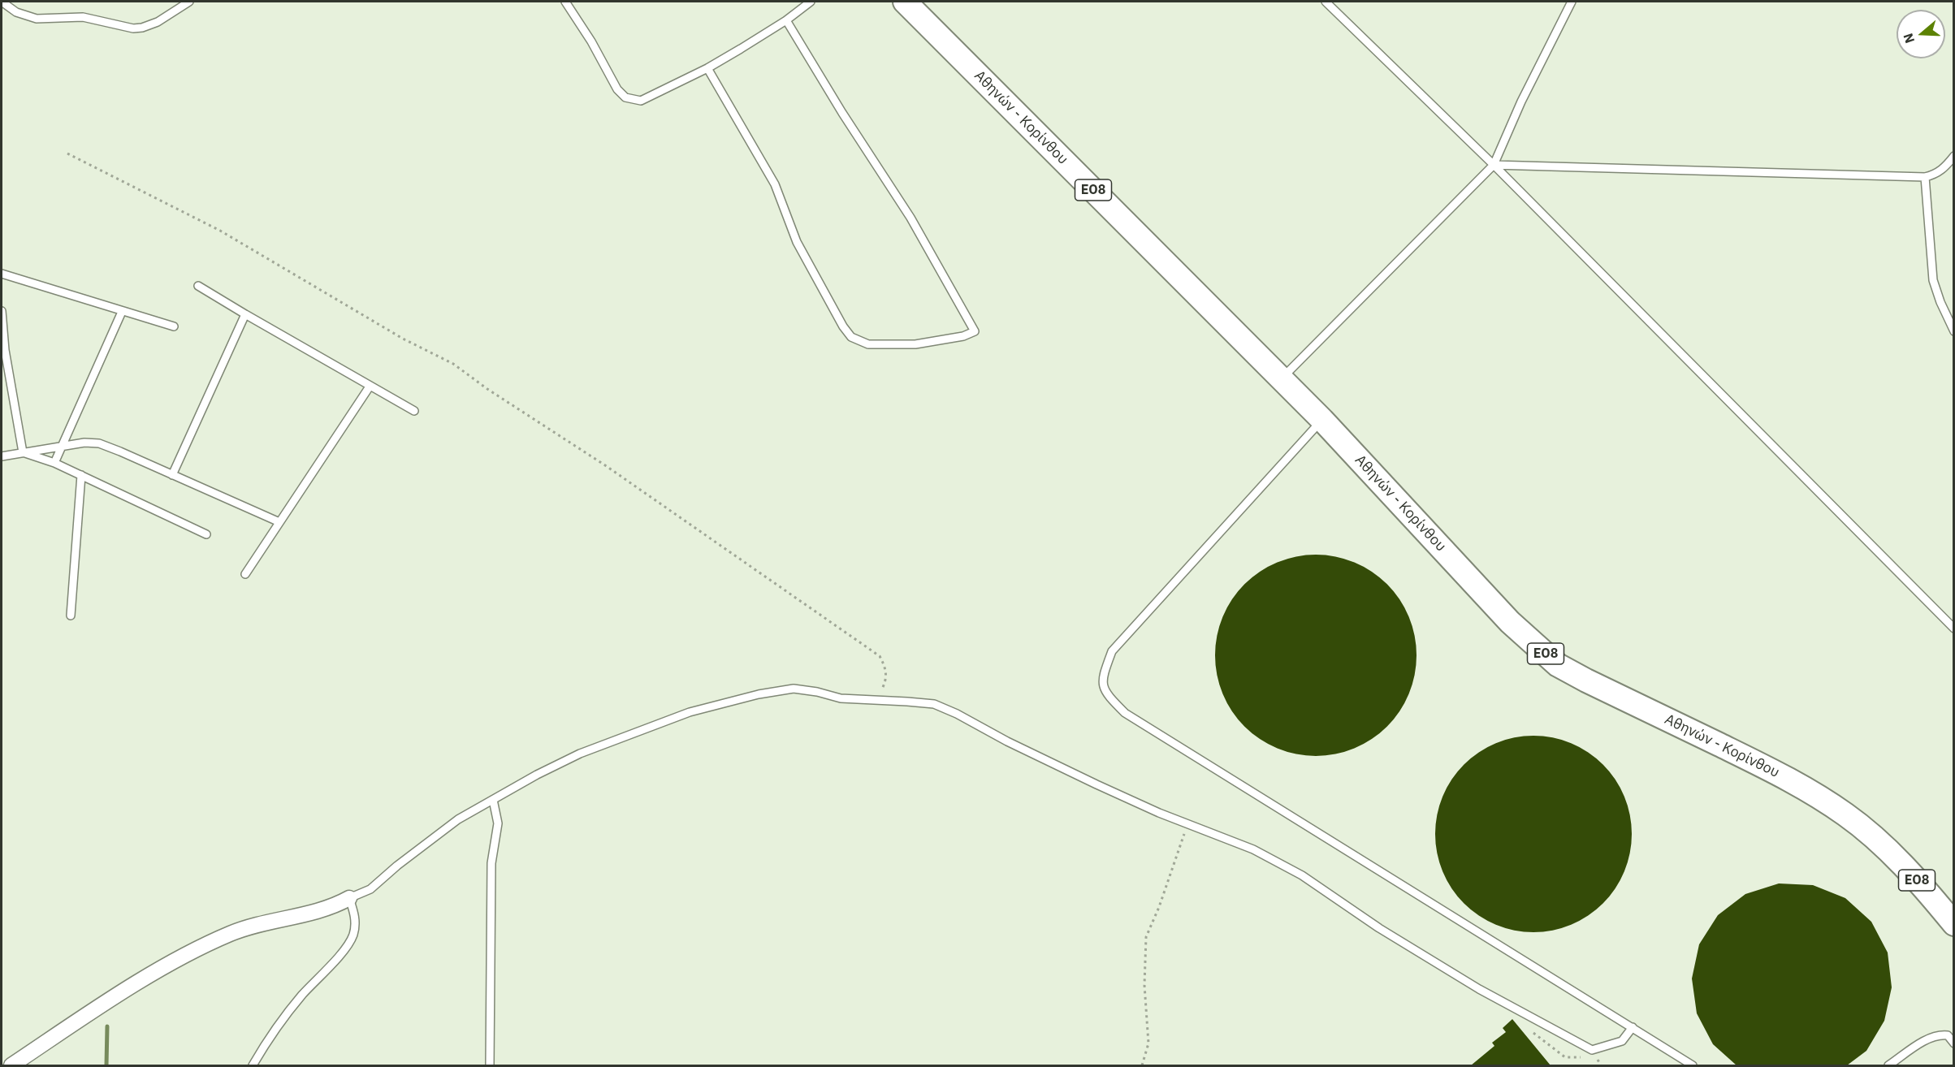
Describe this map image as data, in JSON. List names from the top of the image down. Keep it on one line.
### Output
{"streets":{"main road":["Αθηνών - Κορίνθου","ΕΟ8"]},"north":"left"}
